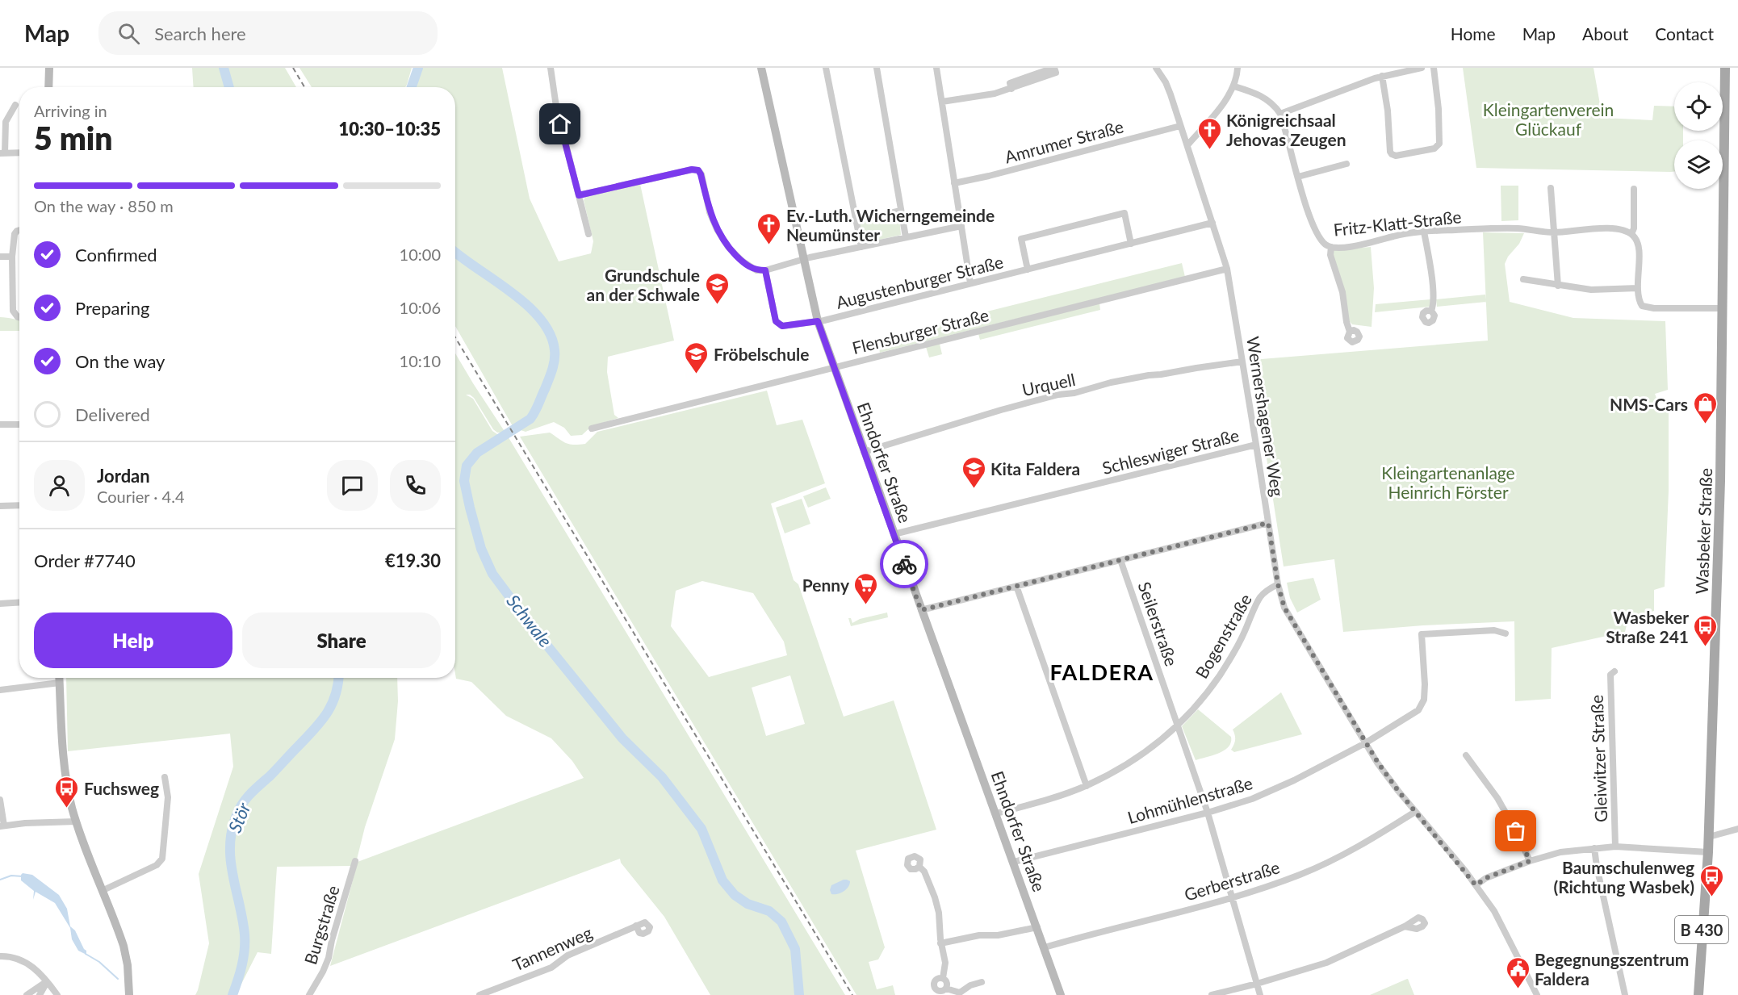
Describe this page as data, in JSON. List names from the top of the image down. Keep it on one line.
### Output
{"streets":{"main road":["Wasbeker Straße","B 430"],"street":["Amrumer Straße","Fritz-Klatt-Straße","Augustenburger Straße","Flensburger Straße","Urquell","Wernershagener Weg","Schleswiger Straße","Ehndorfer Straße","Seilerstraße","Bogenstraße","Gleiwitzer Straße","Lohmühlenstraße","Gerberstraße","Burgstraße","Tannenweg"]},"crossings":[["Amrumer Straße","Wernershagener Weg"],["Augustenburger Straße","Wernershagener Weg"],["Augustenburger Straße","Ehndorfer Straße"],["Flensburger Straße","Wernershagener Weg"],["Flensburger Straße","Ehndorfer Straße"],["Urquell","Wernershagener Weg"],["Urquell","Ehndorfer Straße"],["Wernershagener Weg","Schleswiger Straße"],["Wernershagener Weg","Bogenstraße"],["Wernershagener Weg","Lohmühlenstraße"],["Wernershagener Weg","Gerberstraße"],["Schleswiger Straße","Ehndorfer Straße"],["Ehndorfer Straße","Bogenstraße"],["Ehndorfer Straße","Lohmühlenstraße"],["Ehndorfer Straße","Gerberstraße"],["Seilerstraße","Bogenstraße"],["Seilerstraße","Lohmühlenstraße"],["Seilerstraße","Gerberstraße"]],"districts":["FALDERA"],"water":["Schwale","Stör"],"parks":["Kleingartenverein Glückauf","Kleingartenanlage Heinrich Förster"],"places":{"church":["Königreichsaal Jehovas Zeugen","Ev.-Luth. Wicherngemeinde Neumünster"],"school or university":["Grundschule an der Schwale","Fröbelschule","Kita Faldera"],"shop":["NMS-Cars"],"supermarket":["Penny"],"bus stop":["Wasbeker Straße 241","Fuchsweg","Baumschulenweg (Richtung Wasbek)"],"public building":["Begegnungszentrum Faldera"]},"page":{"header":"Map","search":"Search here","nav":["Home","Map","About","Contact"],"heading":["5 min","Arriving in","10:30–10:35"],"panel":["Jordan","Courier · 4.4","Order #7740","€19.30"],"bar":"On the way · 850 m","list":[["Confirmed","10:00"],["Preparing","10:06"],["On the way","10:10"],"Delivered"],"buttons":["Help","Share"]}}
